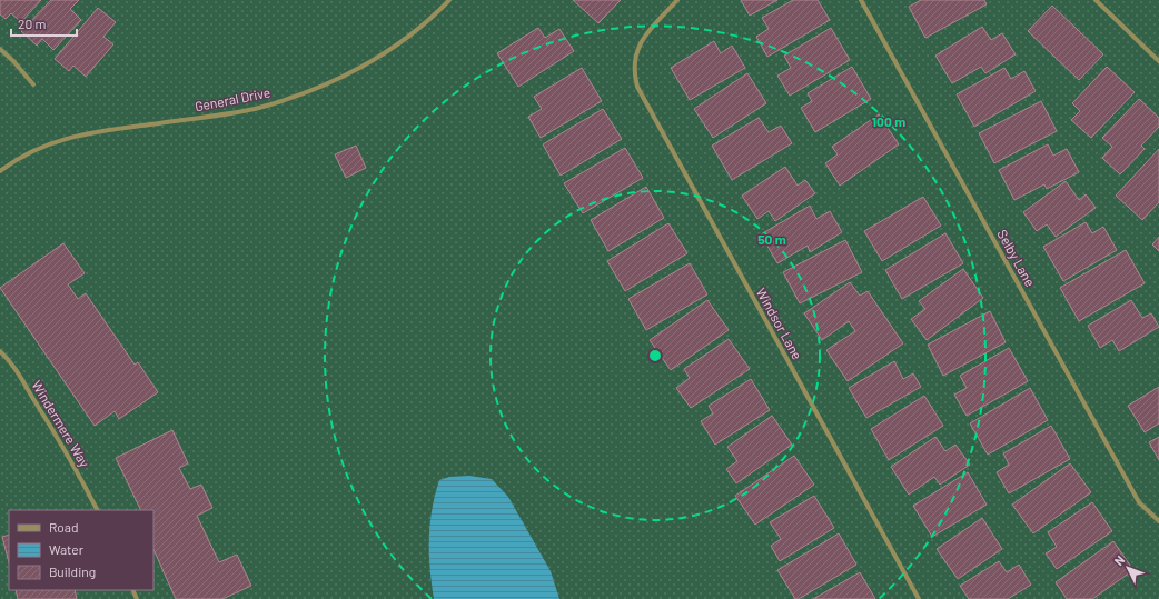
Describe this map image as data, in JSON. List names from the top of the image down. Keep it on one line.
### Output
{"streets":{"street":["General Drive","Selby Lane","Windsor Lane","Windermere Way"]},"legend":["Road","Water","Building"],"scale_bar":"20 m","north":"top left","rings":["100 m","50 m"]}
